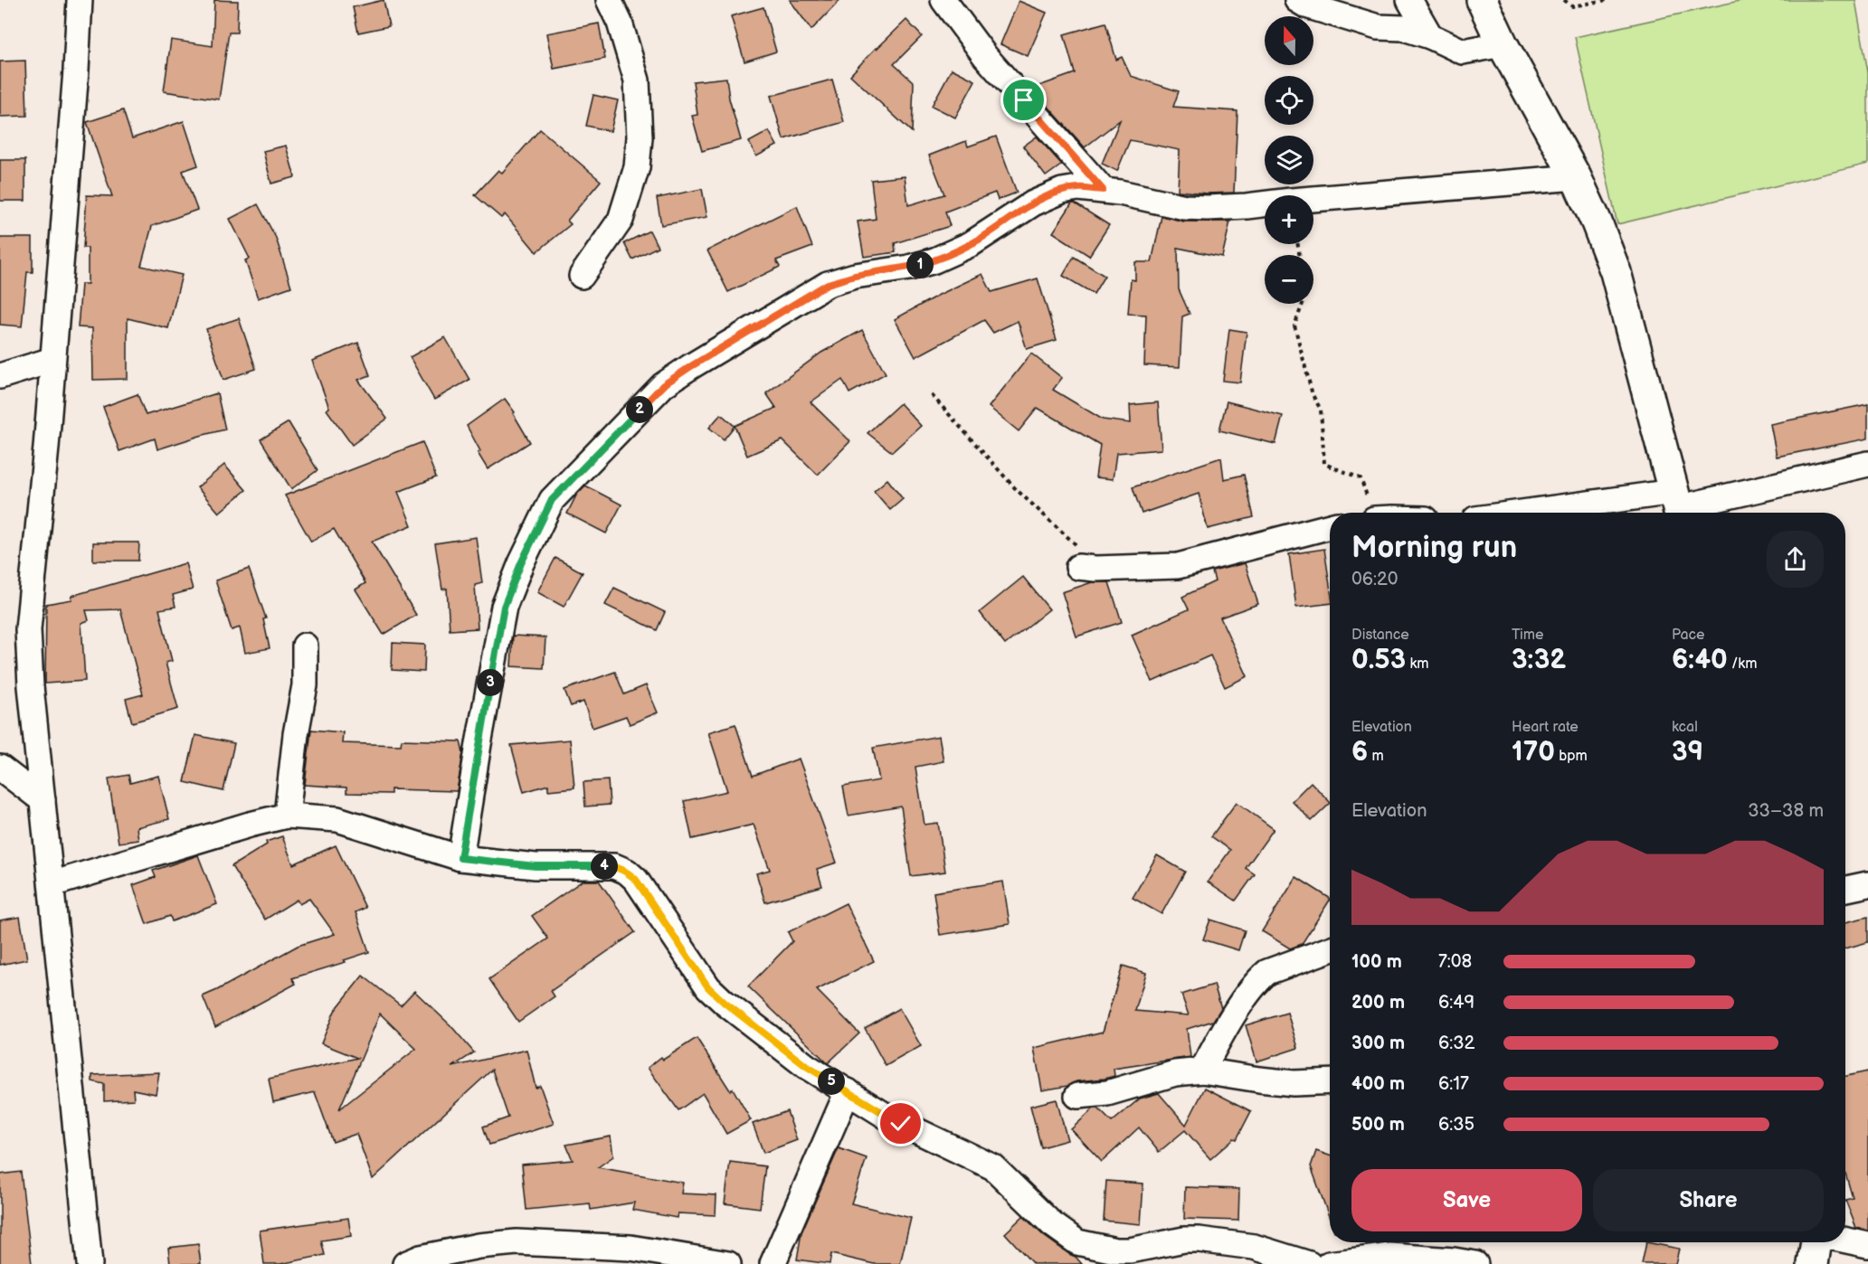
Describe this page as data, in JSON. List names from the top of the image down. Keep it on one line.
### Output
{"north":"top","page":{"map_buttons":["+","−"],"pins":["1","2","3","4","5"],"heading":["Morning run","06:20"],"stats":[["Distance","0.53 km"],["Time","3:32"],["Pace","6:40 /km"],["Elevation","6 m"],["Heart rate","170 bpm"],["kcal","39"]],"chart":["Elevation","33–38 m"],"list":[{"name":"100 m","note":"7:08"},{"name":"200 m","note":"6:49"},{"name":"300 m","note":"6:32"},{"name":"400 m","note":"6:17"},{"name":"500 m","note":"6:35"}],"buttons":["Save","Share"]}}
